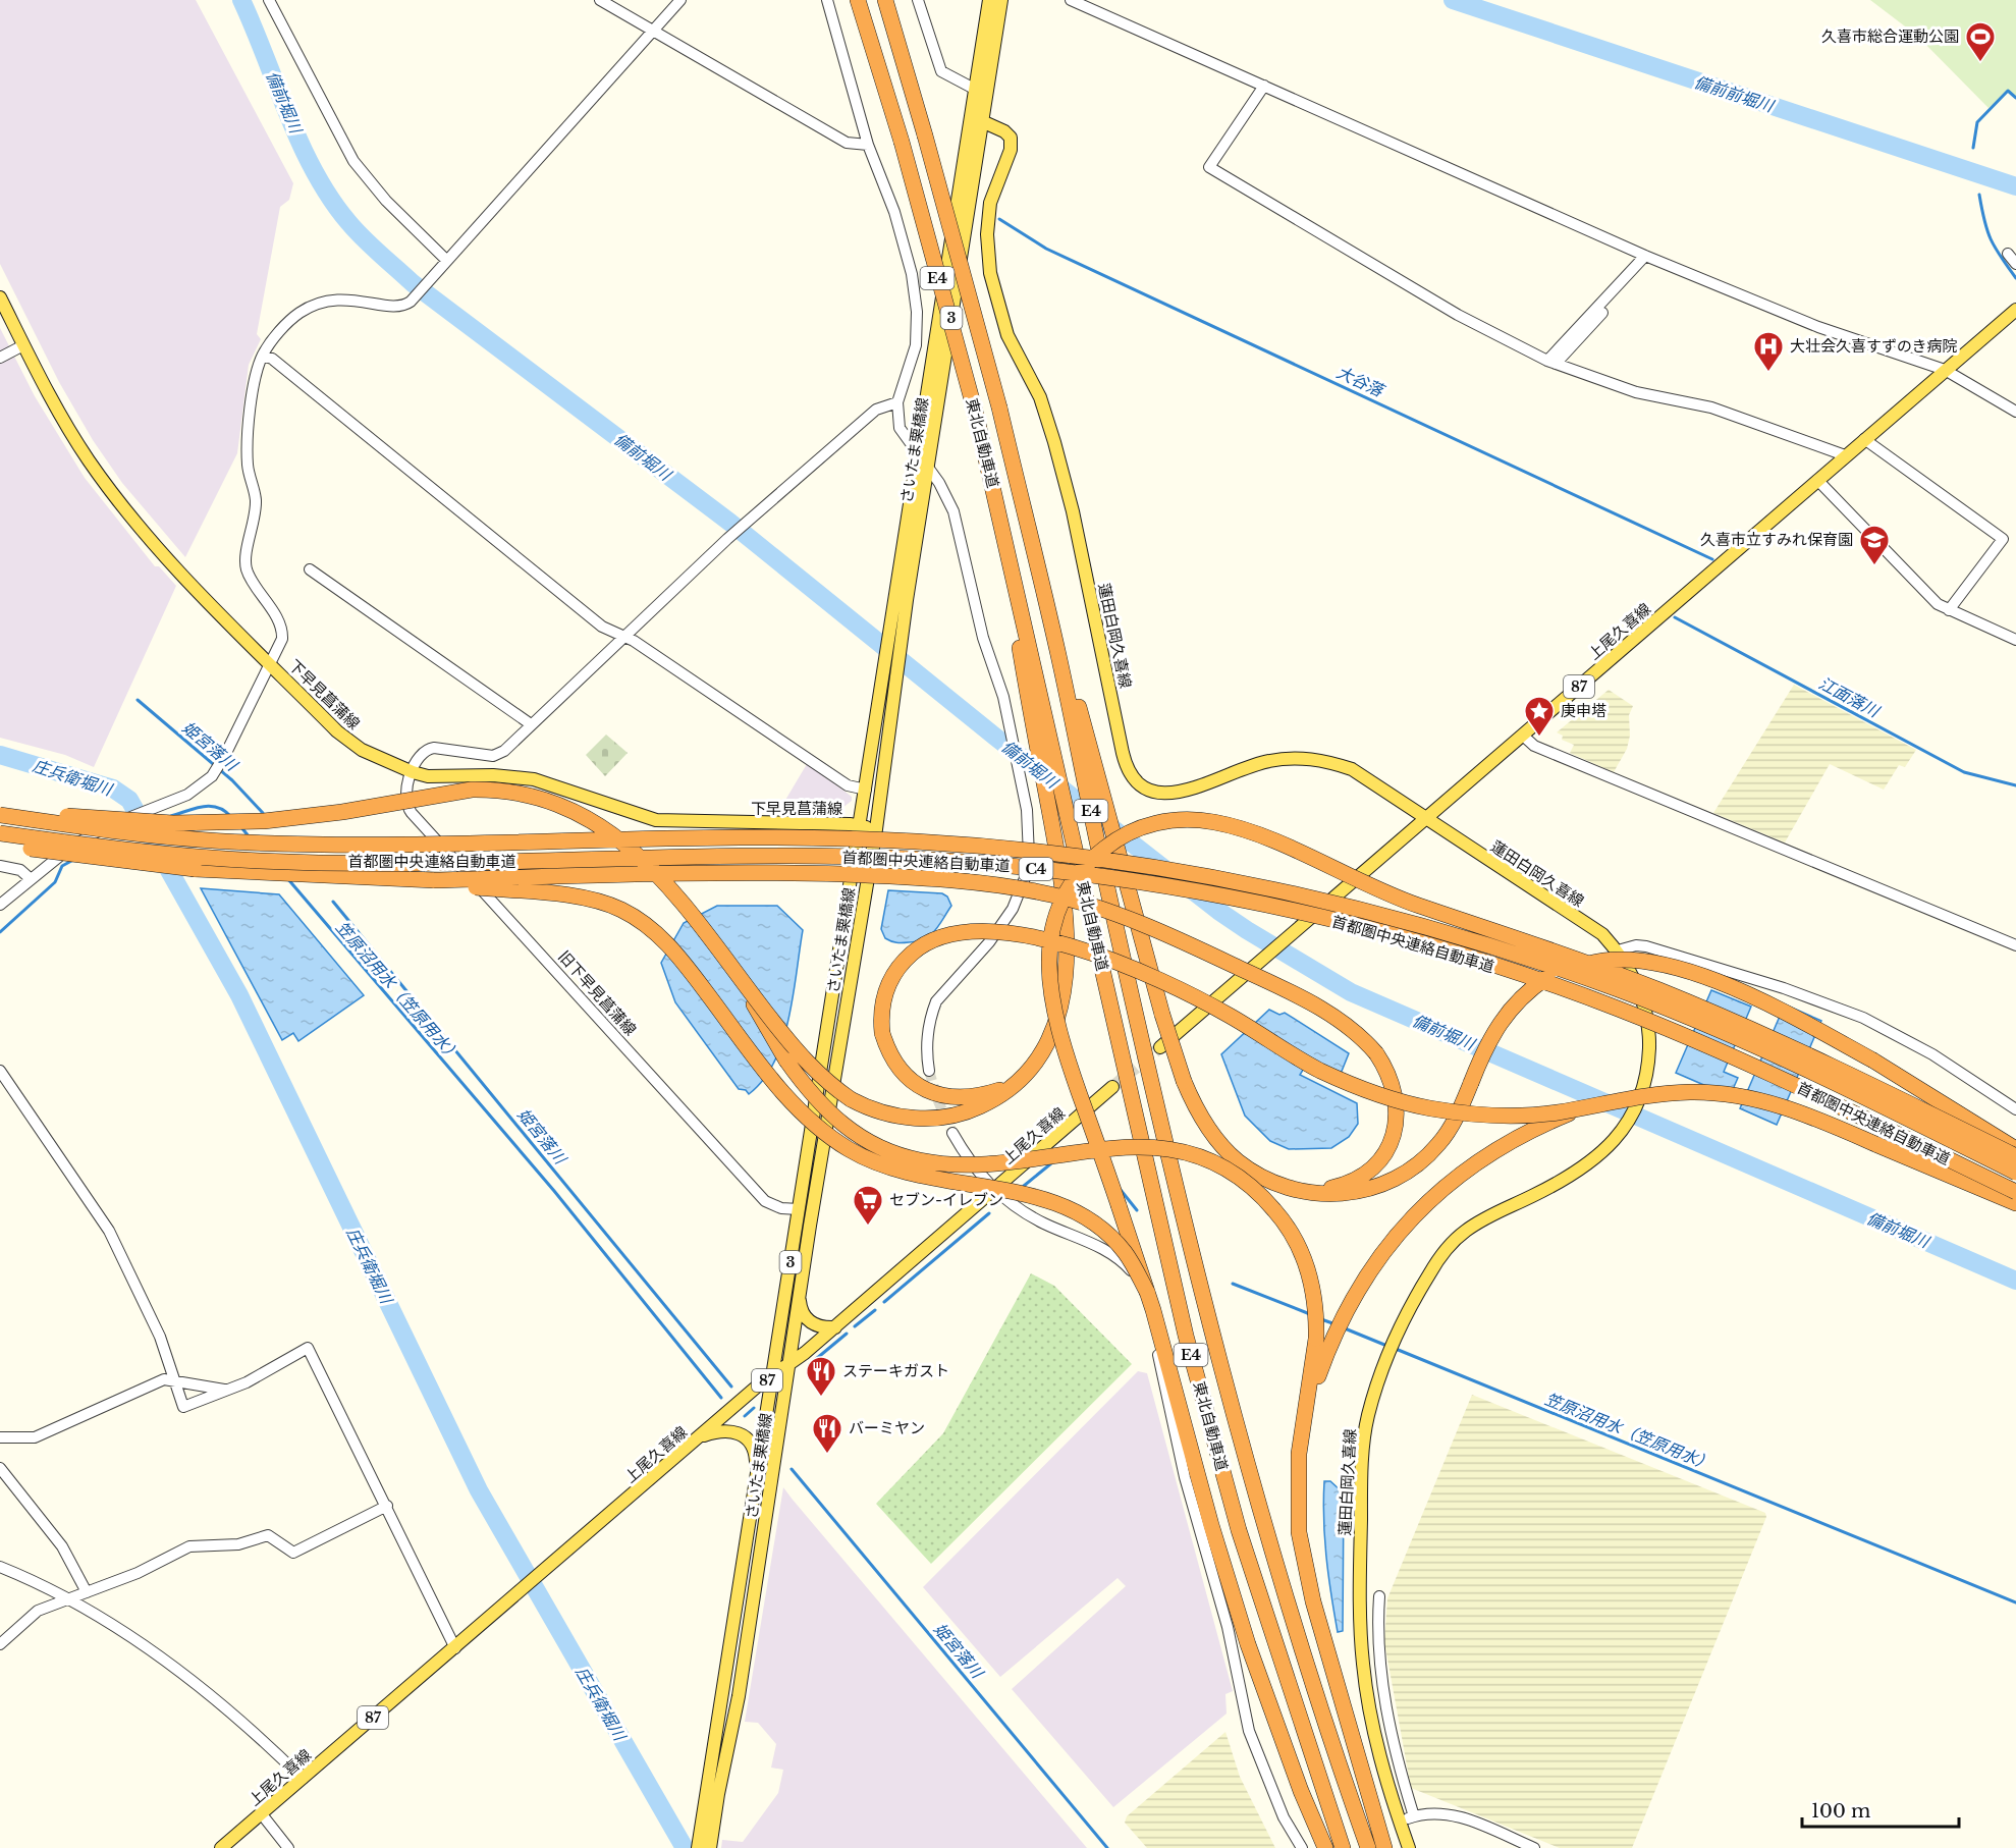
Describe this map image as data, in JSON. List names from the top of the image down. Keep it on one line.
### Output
{"streets":{"highway":["E4","東北自動車道","首都圏中央連絡自動車道","C4"],"main road":["3","さいたま栗橋線","上尾久喜線","蓮田白岡久喜線","87","下早見菖蒲線"],"street":["旧下早見菖蒲線"]},"crossings":[["さいたま栗橋線","上尾久喜線"],["さいたま栗橋線","蓮田白岡久喜線"],["さいたま栗橋線","下早見菖蒲線"],["さいたま栗橋線","旧下早見菖蒲線"],["上尾久喜線","蓮田白岡久喜線"],["下早見菖蒲線","旧下早見菖蒲線"]],"water":["備前前堀川","備前堀川","大谷落","江面落川","姫宮落川","庄兵衛堀川","笠原沼用水（笠原用水）"],"places":{"sports":["久喜市総合運動公園"],"hospital":["大壮会久喜すずのき病院"],"school or university":["久喜市立すみれ保育園"],"place":["庚申塔"],"supermarket":["セブン-イレブン"],"restaurant":["ステーキガスト","バーミヤン"]},"scale_bar":"100 m"}
